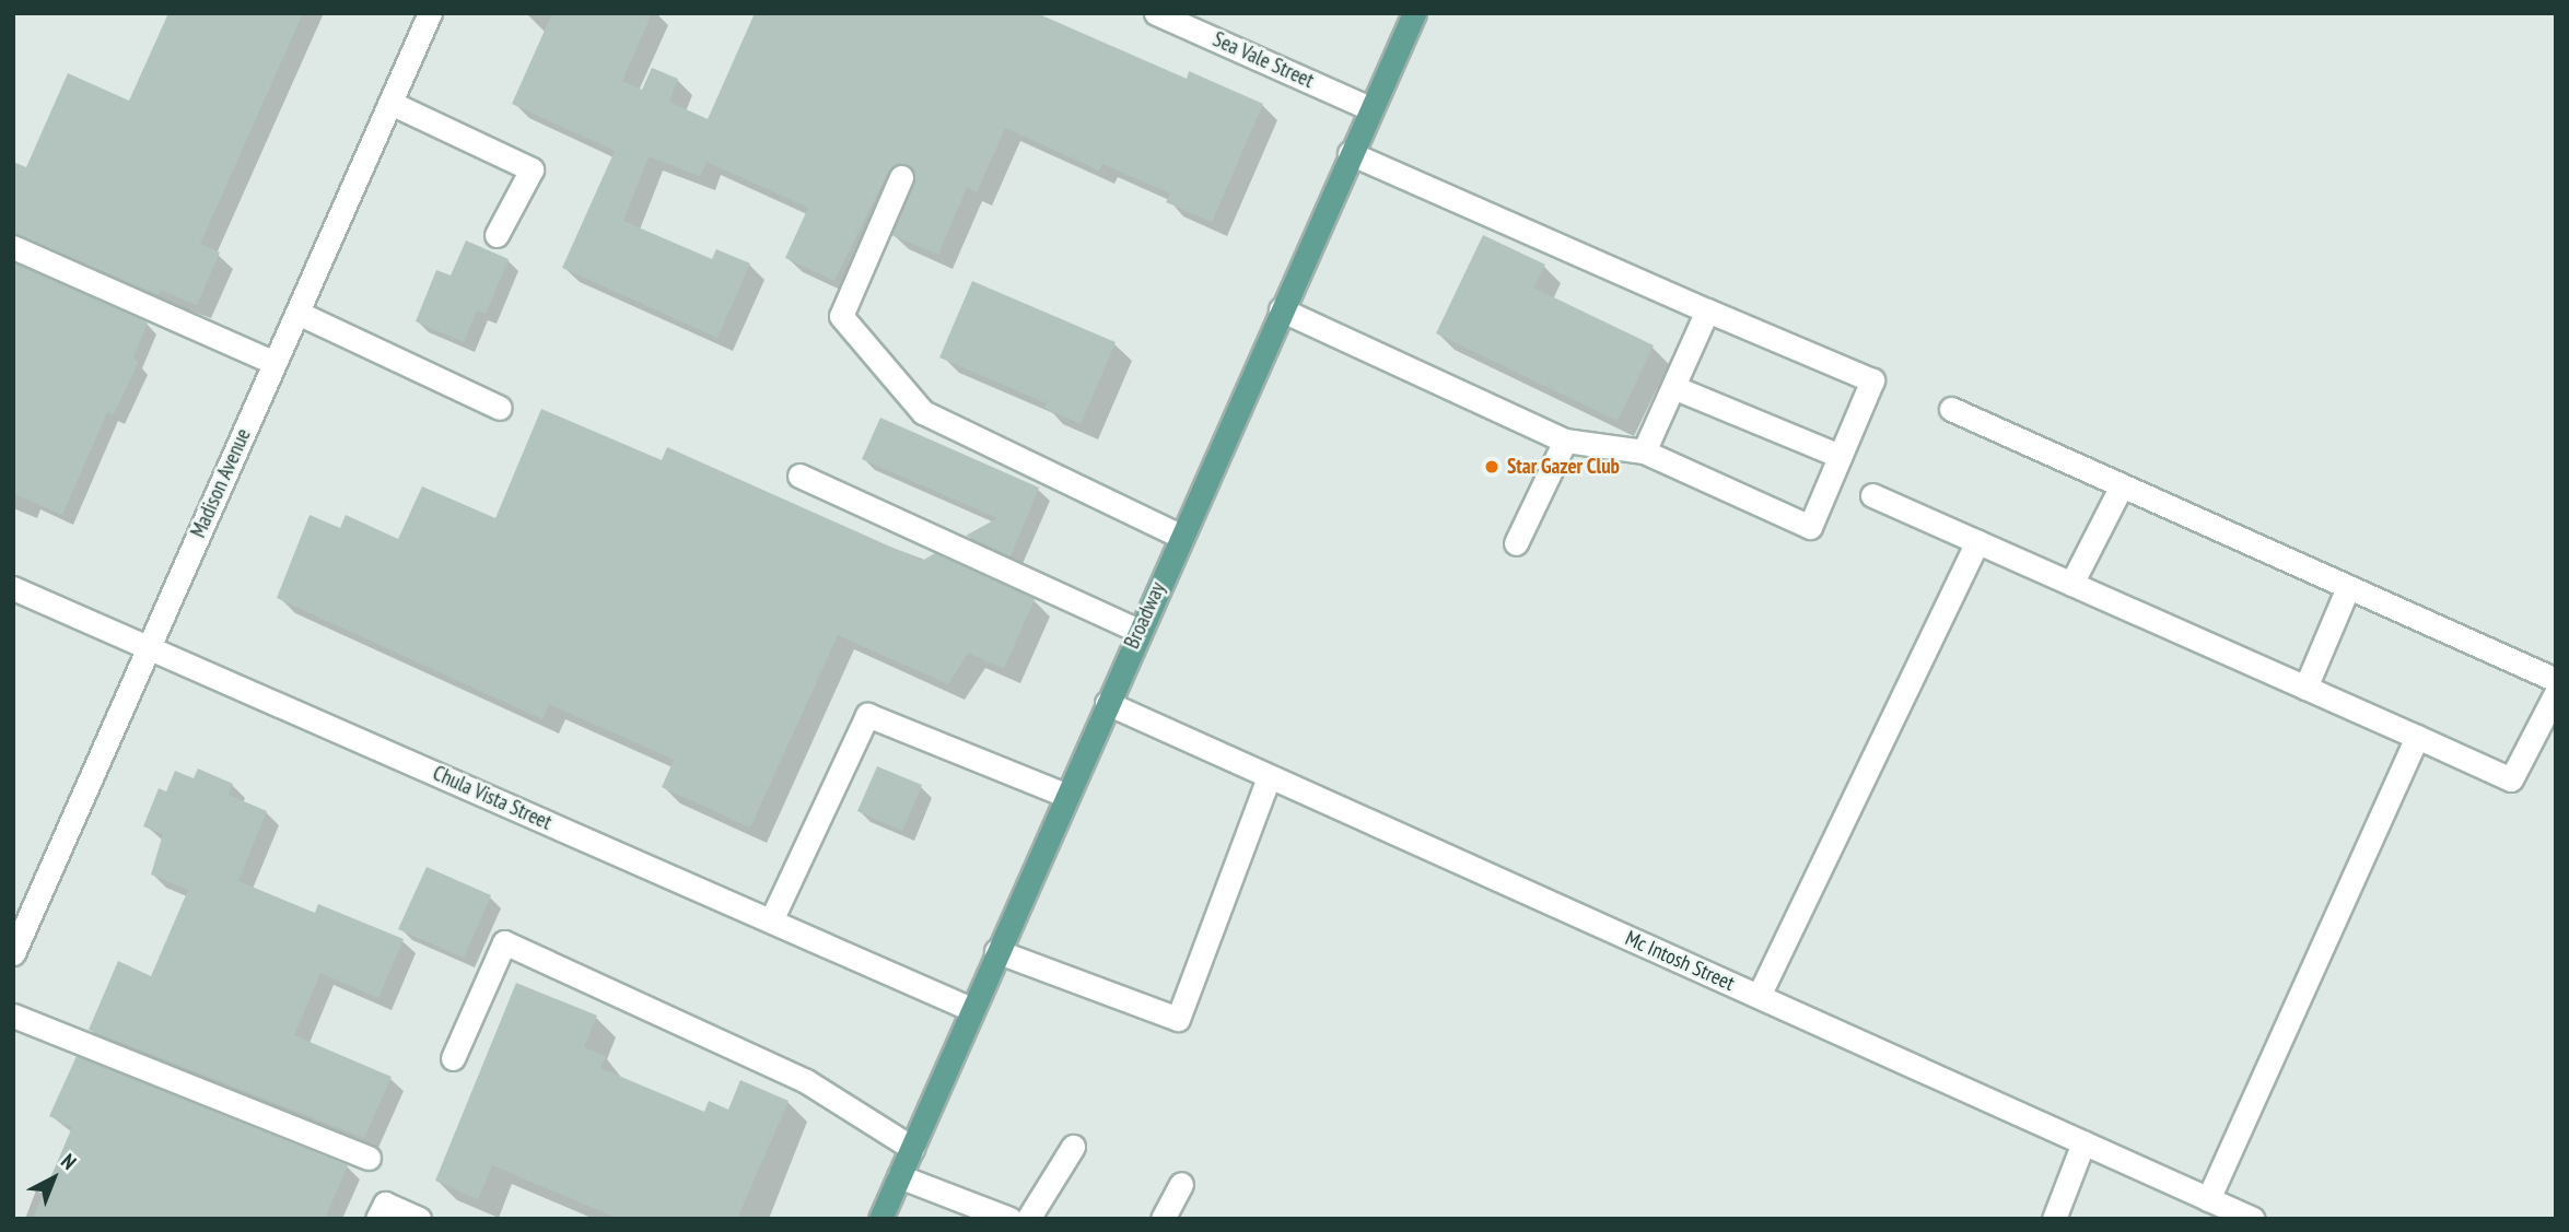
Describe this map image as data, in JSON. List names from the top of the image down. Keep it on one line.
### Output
{"streets":{"main road":["Broadway"],"street":["Sea Vale Street","Madison Avenue","Chula Vista Street","Mc Intosh Street"]},"crossings":[["Sea Vale Street","Broadway"],["Madison Avenue","Chula Vista Street"],["Broadway","Chula Vista Street"],["Broadway","Mc Intosh Street"]],"places":["Star Gazer Club"],"north":"top right"}
